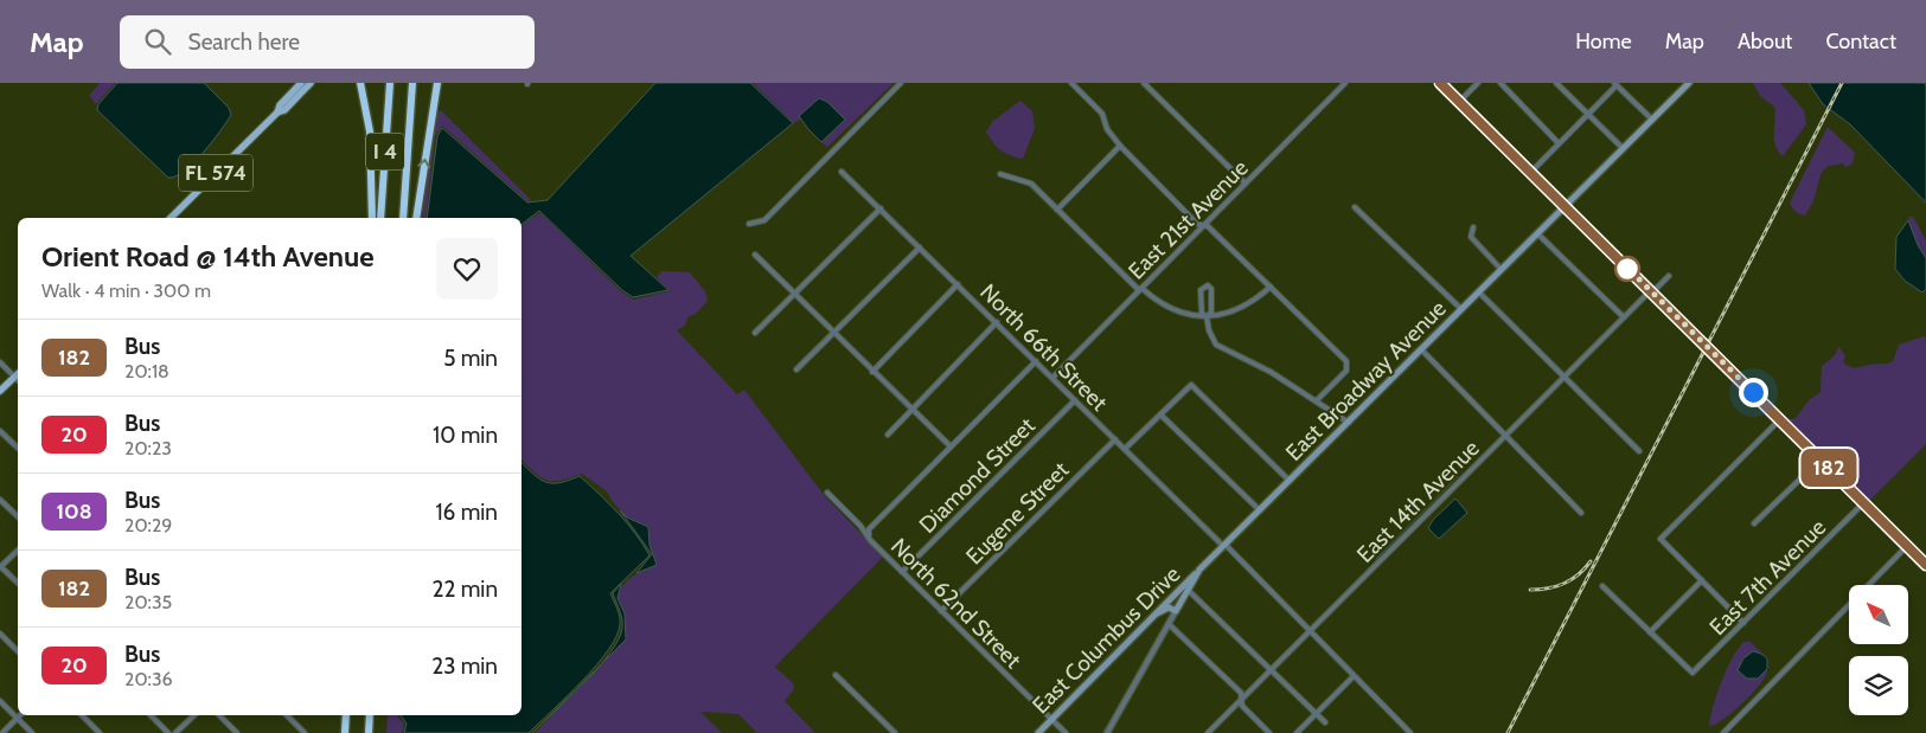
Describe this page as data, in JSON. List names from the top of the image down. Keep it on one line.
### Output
{"streets":{"highway":["I 4"],"main road":["FL 574","East Broadway Avenue","East Columbus Drive"],"street":["East 21st Avenue","North 66th Street","Diamond Street","East 14th Avenue","Eugene Street","East 7th Avenue","North 62nd Street"]},"crossings":[["East 21st Avenue","North 66th Street"],["North 66th Street","East Broadway Avenue"],["North 66th Street","Diamond Street"],["North 66th Street","East 14th Avenue"],["North 66th Street","Eugene Street"],["East Broadway Avenue","East Columbus Drive"],["Diamond Street","North 62nd Street"],["Eugene Street","North 62nd Street"],["North 62nd Street","East Columbus Drive"]],"lines":["bus line 182"],"north":"top left","page":{"header":"Map","search":"Search here","nav":["Home","Map","About","Contact"],"on_map":"182","heading":["Orient Road @ 14th Avenue","Walk · 4 min · 300 m"],"list":[{"mark":"182","name":"Bus","note":"20:18","value":"5 min"},{"mark":"20","name":"Bus","note":"20:23","value":"10 min"},{"mark":"108","name":"Bus","note":"20:29","value":"16 min"},{"mark":"182","name":"Bus","note":"20:35","value":"22 min"},{"mark":"20","name":"Bus","note":"20:36","value":"23 min"}]}}
